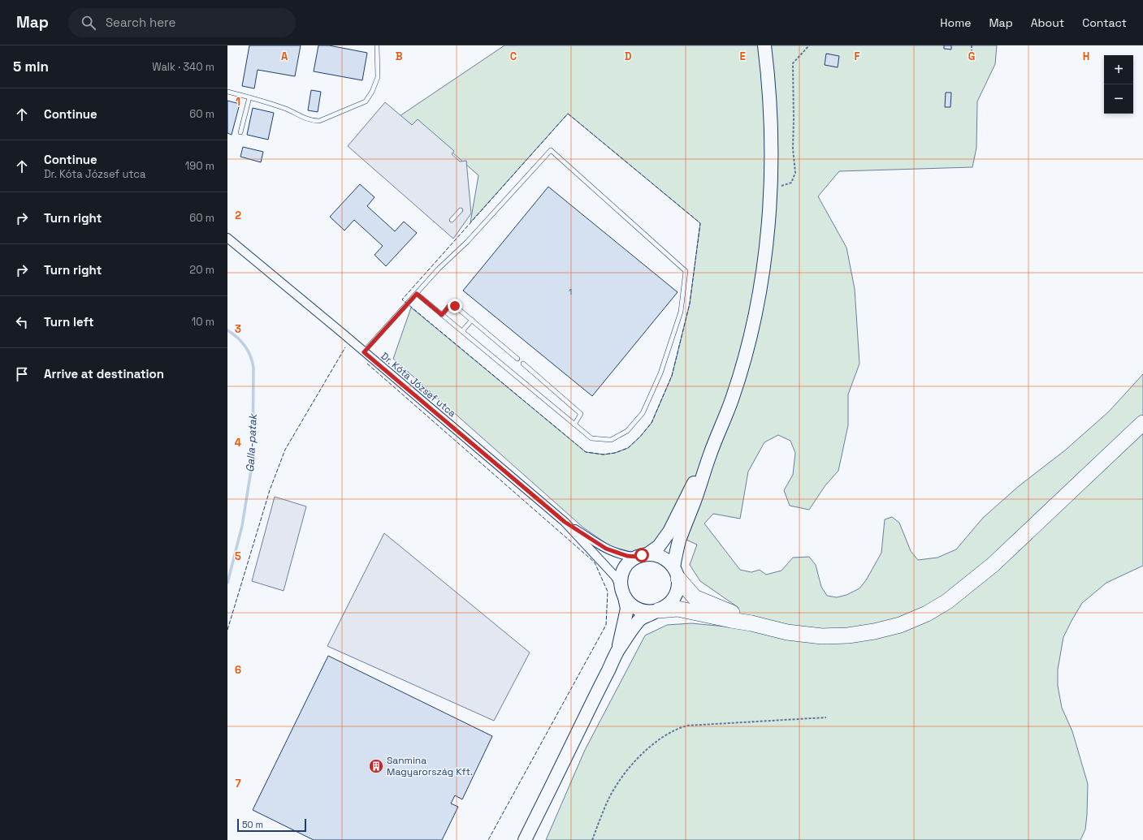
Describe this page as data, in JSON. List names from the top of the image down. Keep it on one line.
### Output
{"streets":{"street":["Dr. Kóta József utca"]},"water":["Galla-patak"],"places":{"building":["Sanmina Magyarország Kft."]},"house_numbers":["1"],"scale_bar":"50 m","page":{"header":"Map","search":"Search here","nav":["Home","Map","About","Contact"],"heading":["5 min","Walk · 340 m"],"map_buttons":["+","−"],"list":[["Continue","60 m"],["Continue","Dr. Kóta József utca","190 m"],["Turn right","60 m"],["Turn right","20 m"],["Turn left","10 m"],"Arrive at destination"],"scale":"50 m"},"grid":{"columns":["A","B","C","D","E","F","G","H"],"rows":["1","2","3","4","5","6","7"]}}
